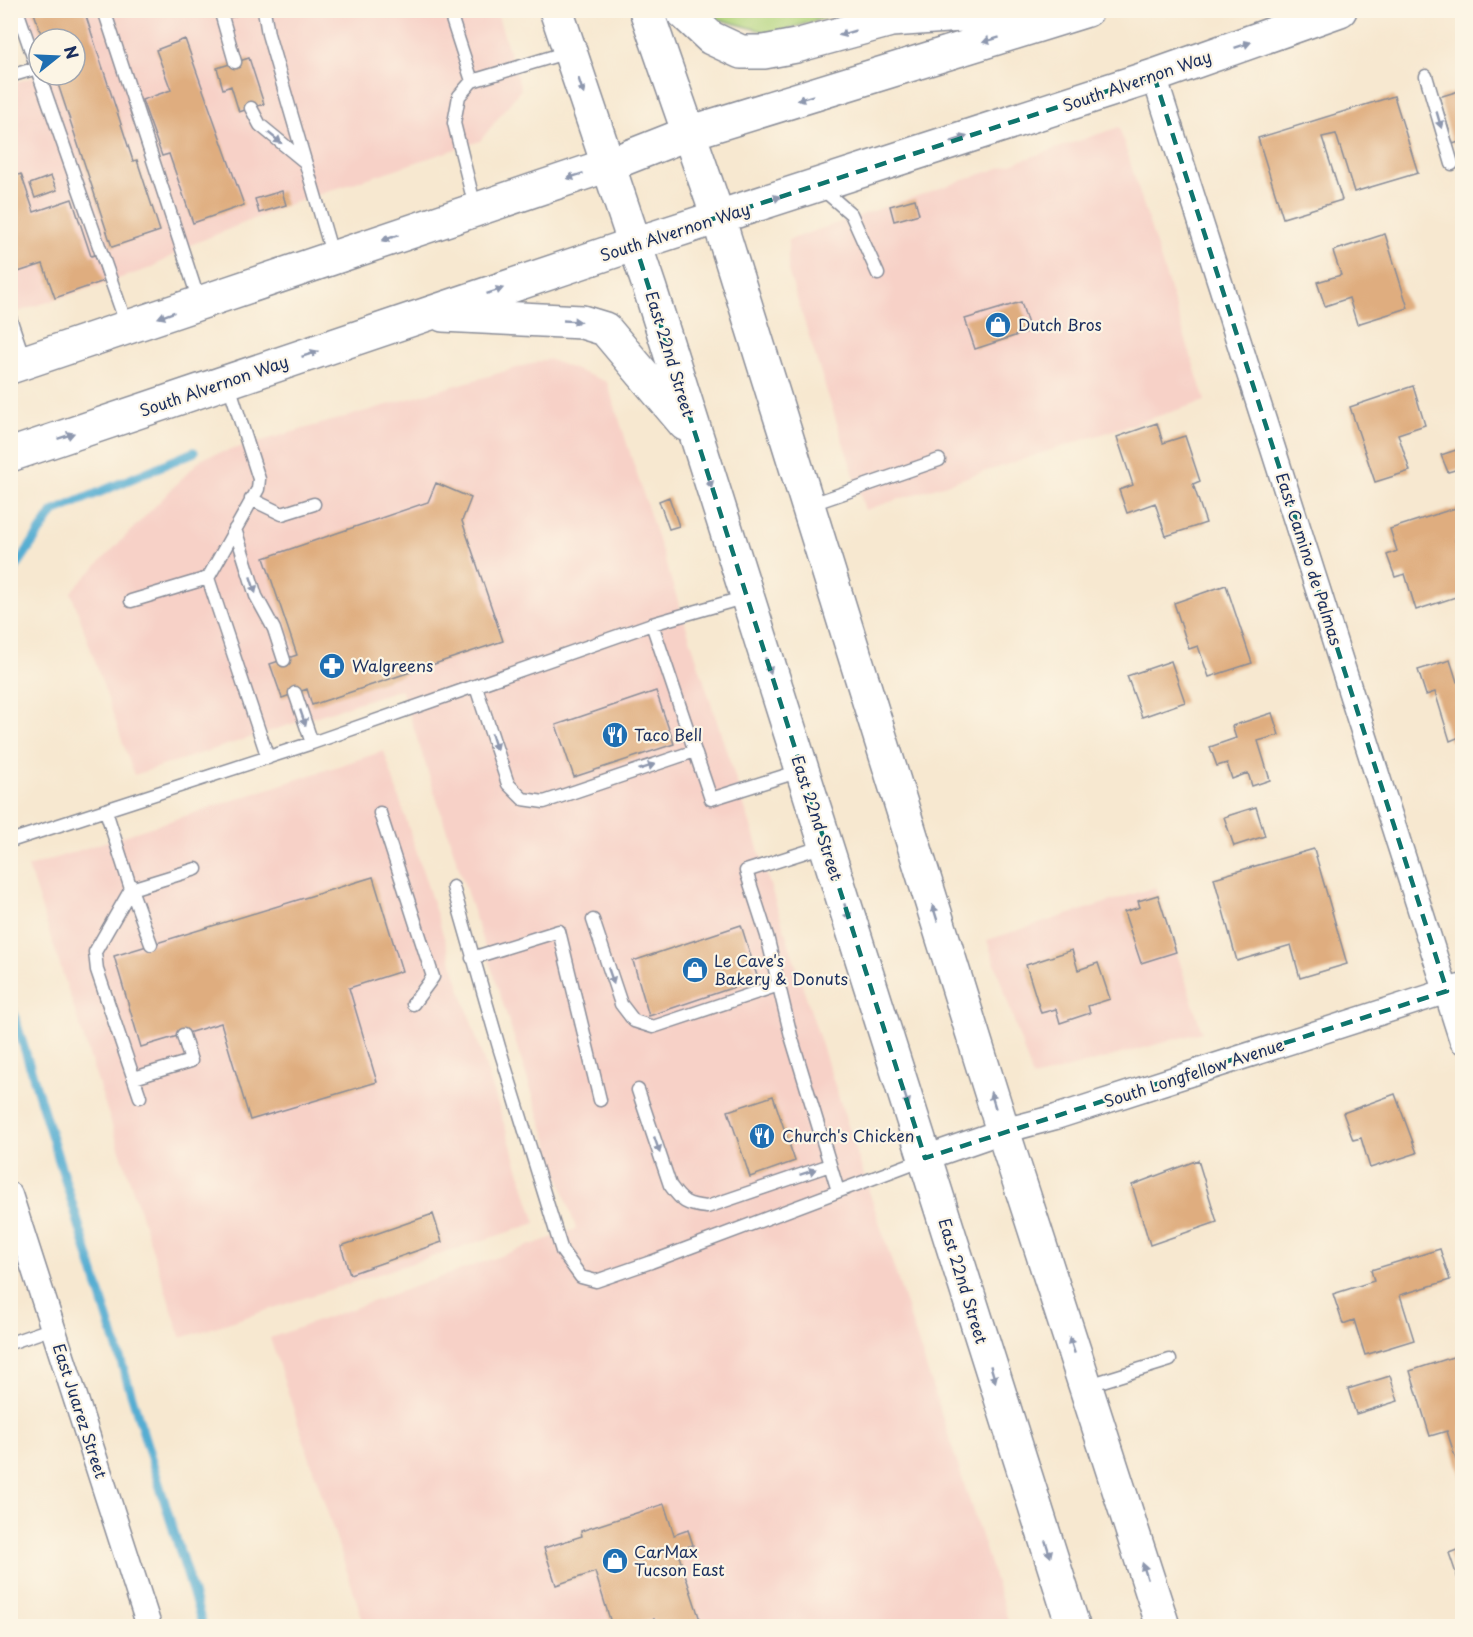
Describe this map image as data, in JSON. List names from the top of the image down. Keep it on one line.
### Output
{"streets":{"main road":["South Alvernon Way","East 22nd Street"],"street":["East Camino de Palmas","South Longfellow Avenue","East Juarez Street"]},"crossings":[["South Alvernon Way","East 22nd Street"],["South Alvernon Way","East Camino de Palmas"],["East 22nd Street","South Longfellow Avenue"],["East Camino de Palmas","South Longfellow Avenue"]],"places":{"shop":["Dutch Bros","Le Cave's Bakery & Donuts","CarMax Tucson East"],"pharmacy":["Walgreens"],"restaurant":["Taco Bell","Church's Chicken"]},"north":"right"}
